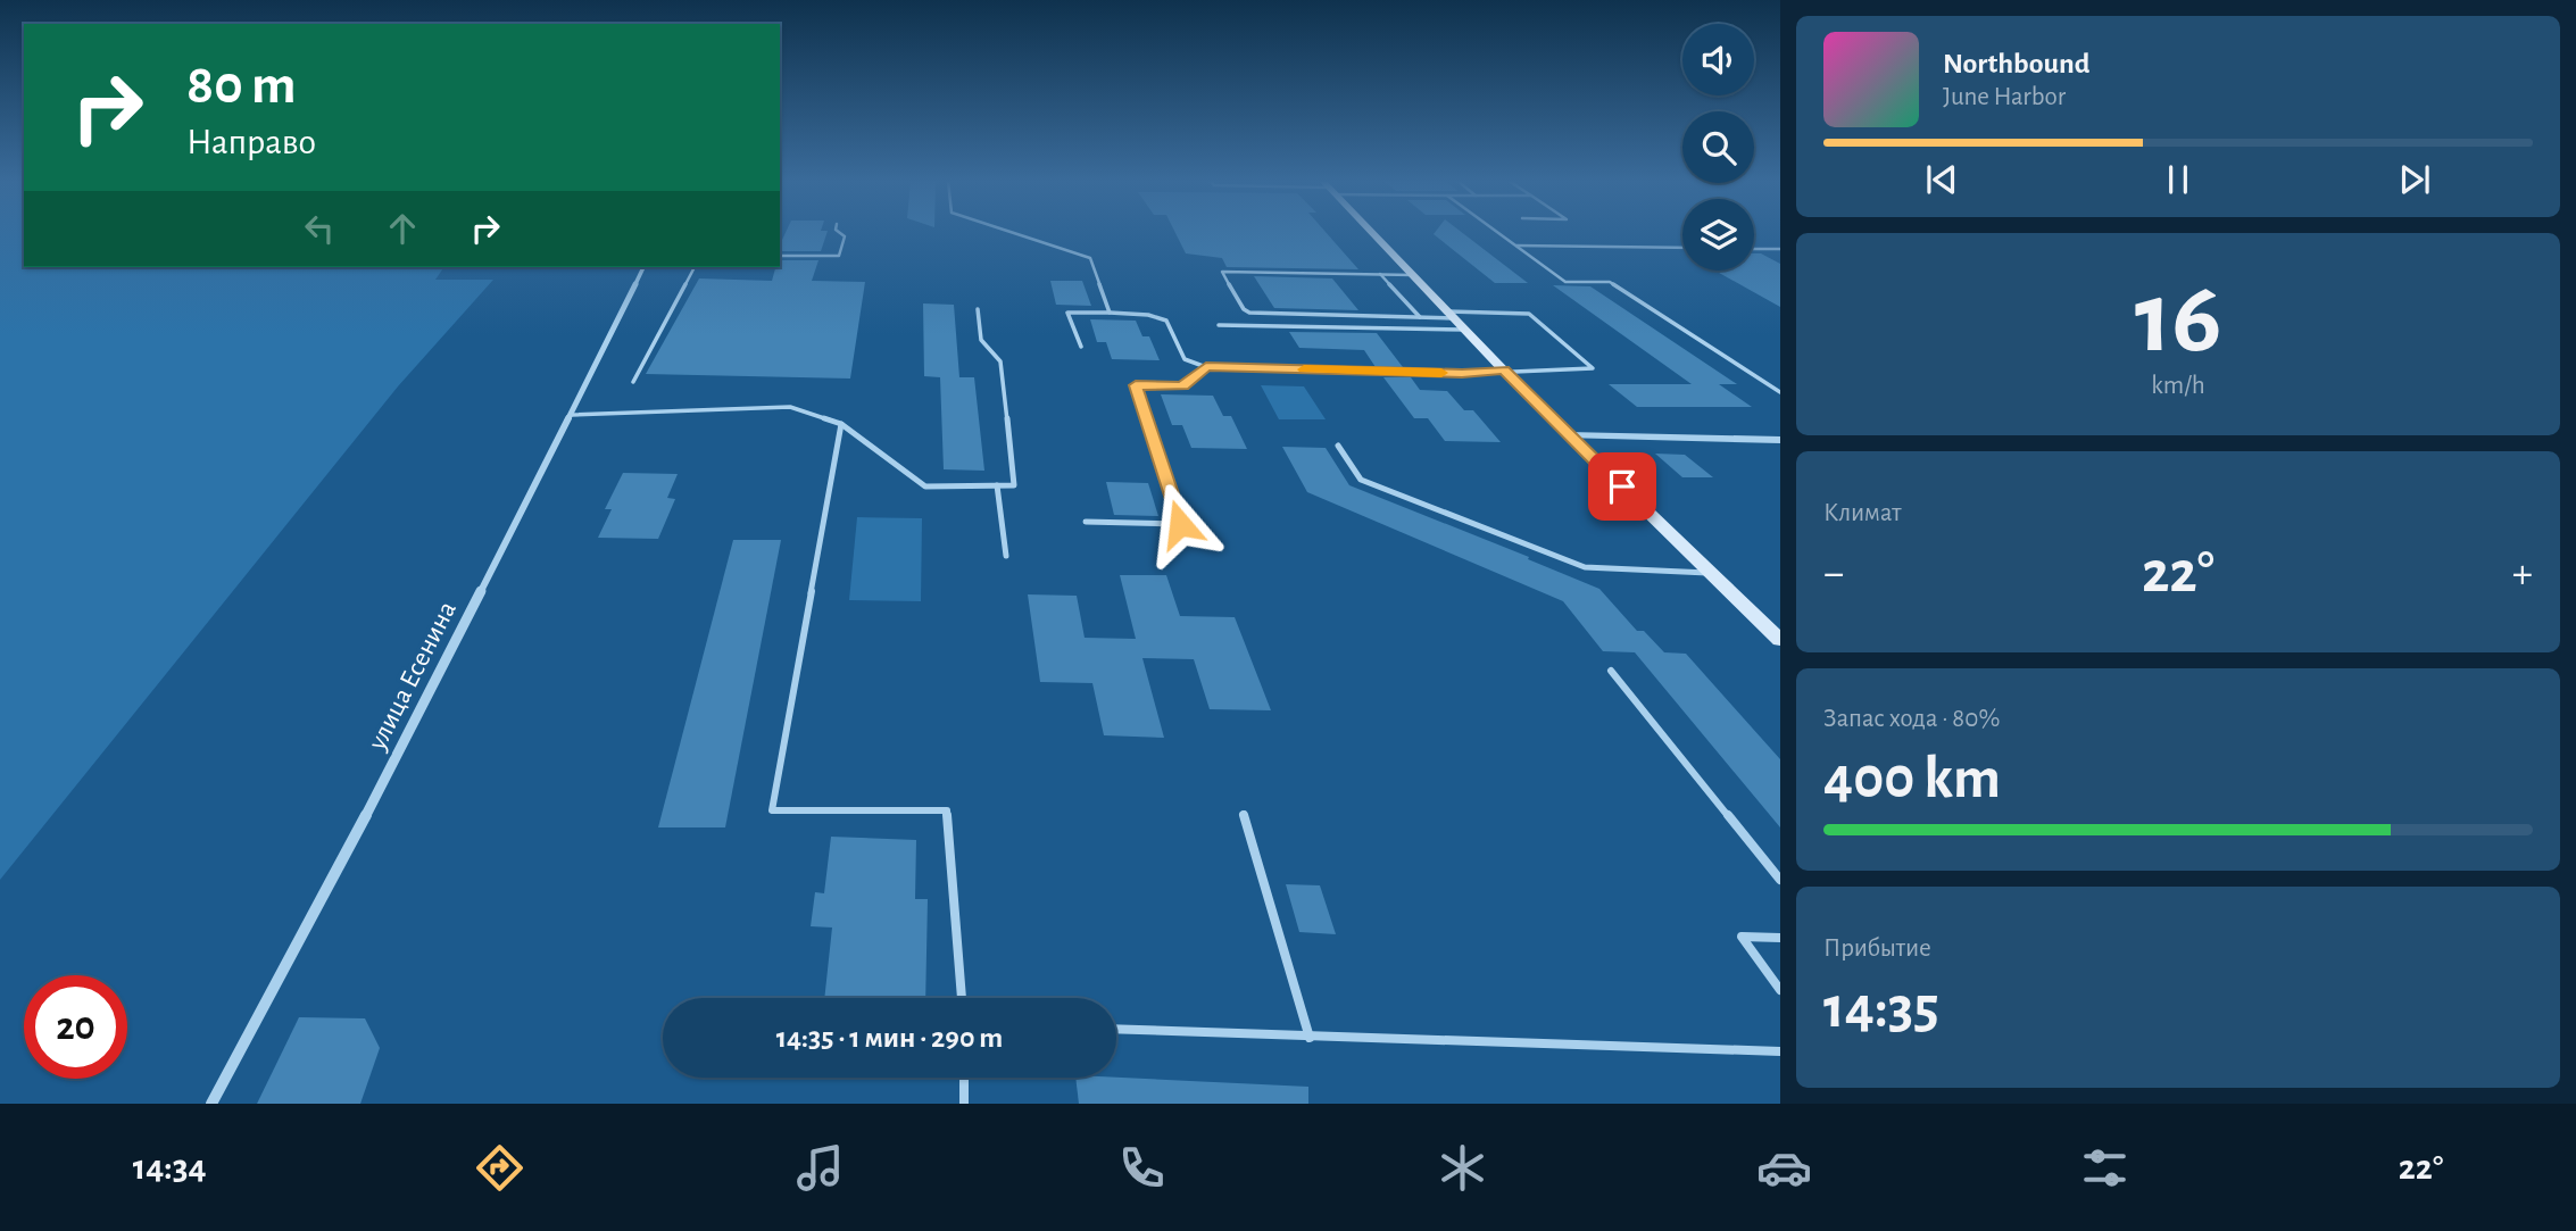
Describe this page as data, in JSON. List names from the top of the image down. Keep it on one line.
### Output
{"streets":{"street":["улица Есенина"]},"page":{"turn":["80 m","Направо"],"song":["Northbound","June Harbor"],"tile":[["16","km/h"],"Климат",["Запас хода · 80%","400 km"],["Прибытие","14:35"]],"heat":["−","22°","+"],"limit":"20","trip":"14:35 · 1 мин · 290 m","tabs":["14:34","22°"]}}
